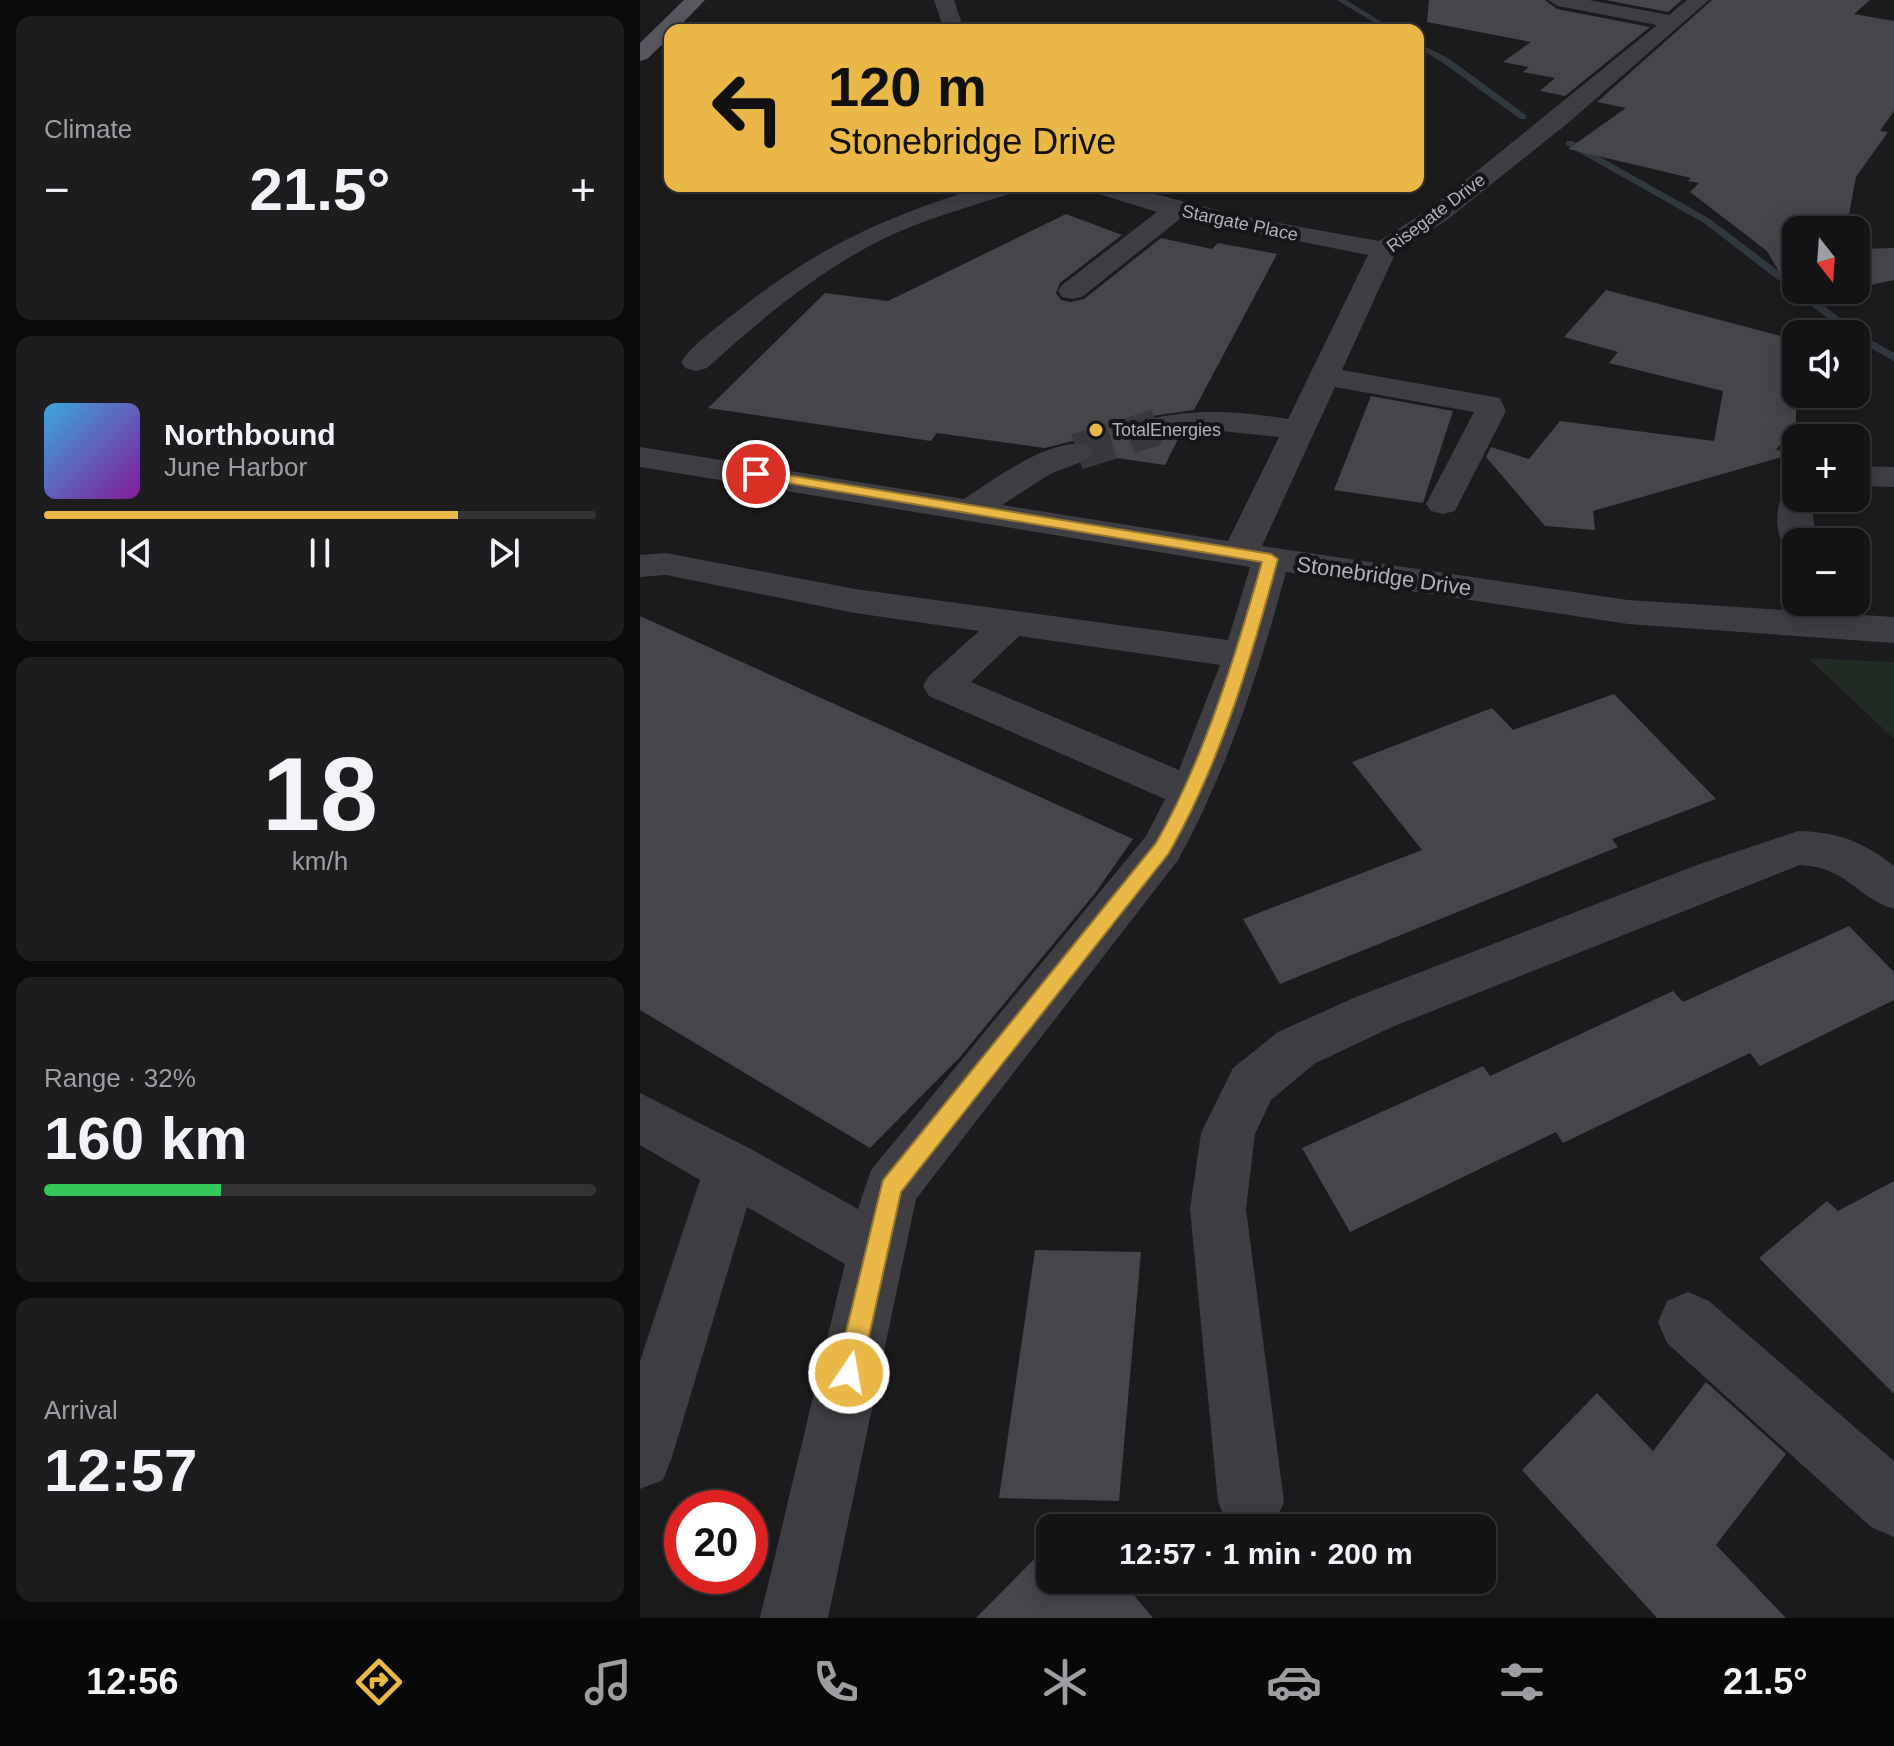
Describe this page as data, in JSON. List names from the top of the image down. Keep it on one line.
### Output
{"streets":{"street":["Risegate Drive","Stargate Place","Stonebridge Drive"]},"crossings":[["Risegate Drive","Stargate Place"],["Risegate Drive","Stonebridge Drive"]],"places":["TotalEnergies"],"north":"bottom","page":{"tile":["Climate",["18","km/h"],["Range · 32%","160 km"],["Arrival","12:57"]],"turn":["120 m","Stonebridge Drive"],"heat":["−","21.5°","+"],"map_buttons":["+","−"],"song":["Northbound","June Harbor"],"limit":"20","trip":"12:57 · 1 min · 200 m","tabs":["12:56","21.5°"]}}
